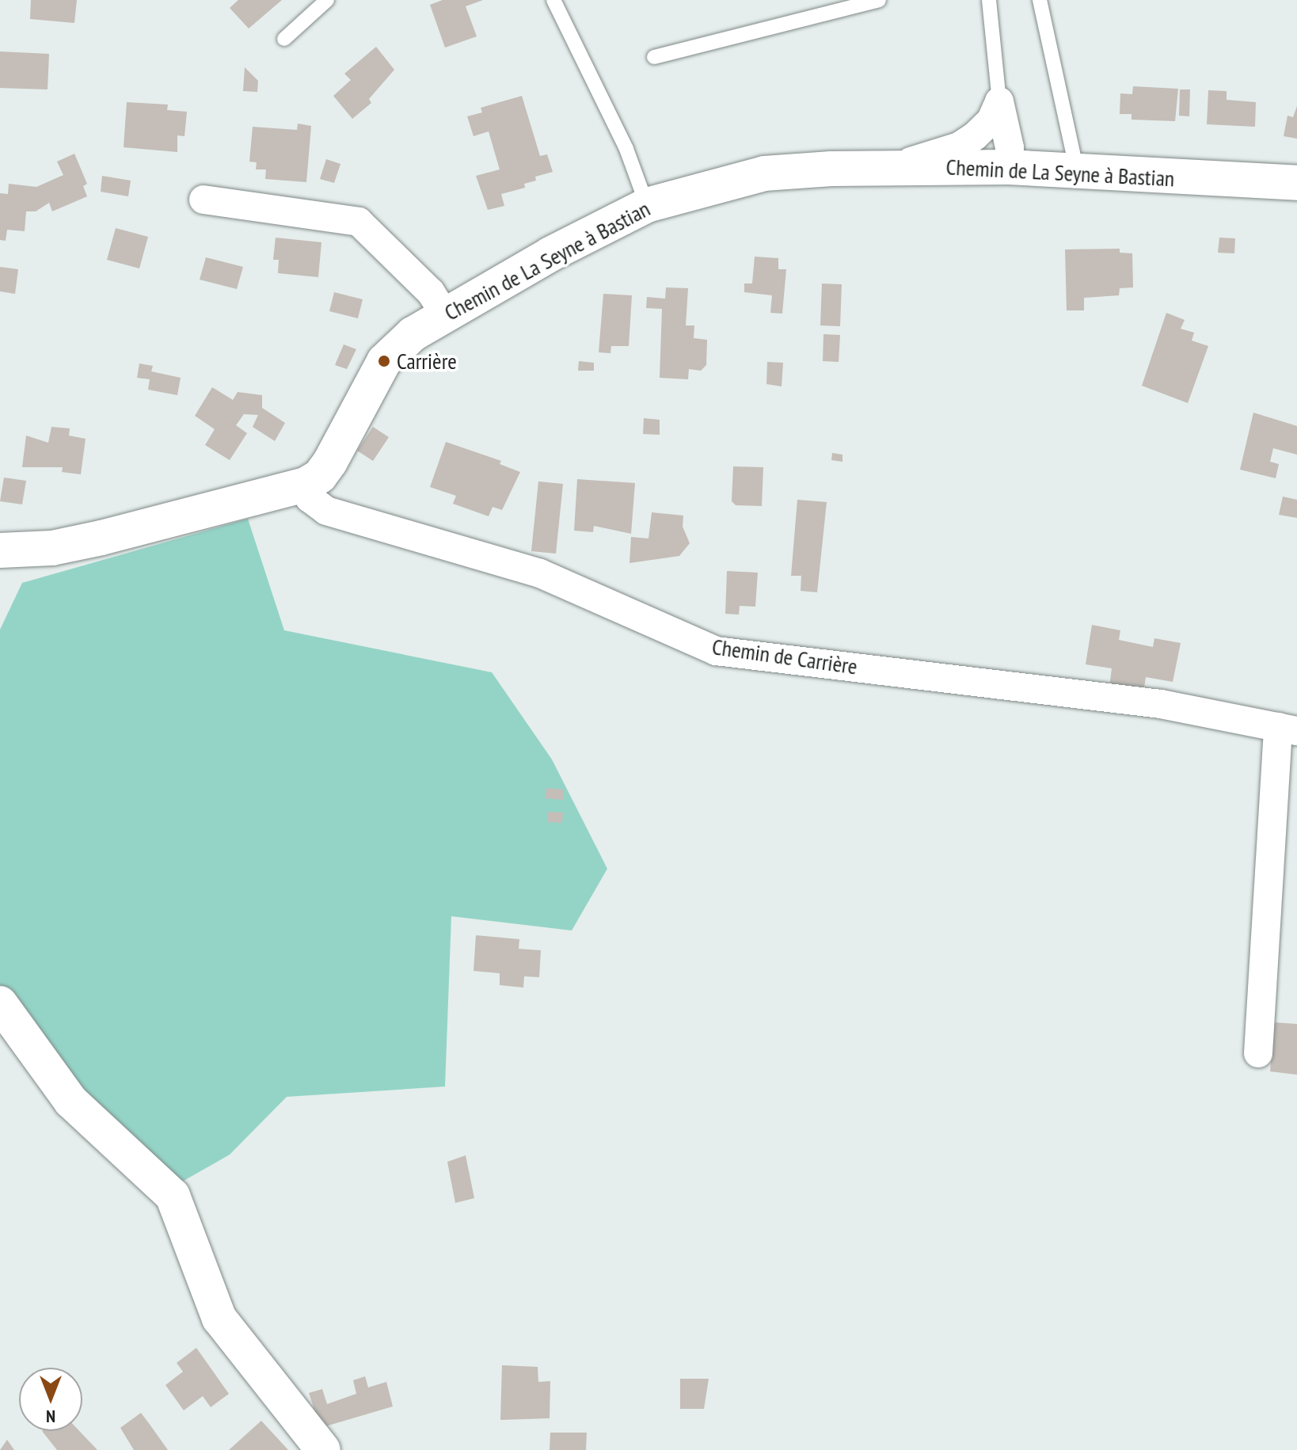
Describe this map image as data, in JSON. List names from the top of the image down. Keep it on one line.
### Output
{"streets":{"street":["Chemin de La Seyne à Bastian","Chemin de Carrière"]},"crossings":[["Chemin de La Seyne à Bastian","Chemin de Carrière"]],"places":["Carrière"],"north":"bottom"}
